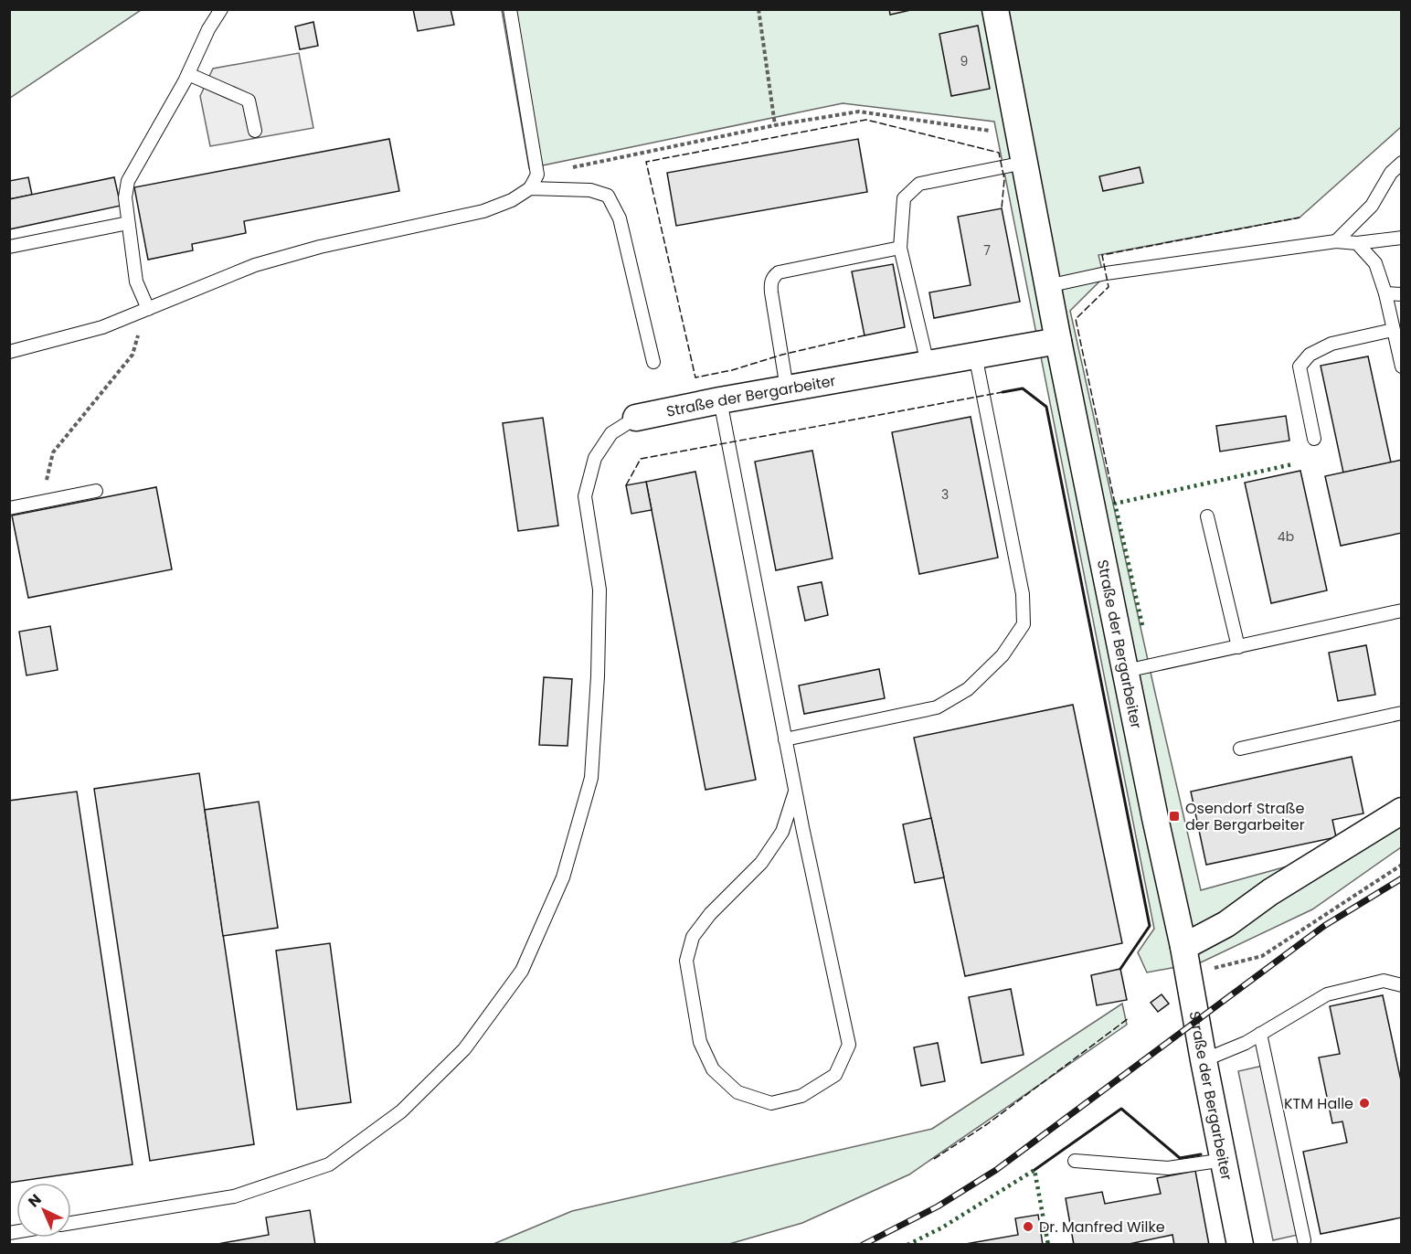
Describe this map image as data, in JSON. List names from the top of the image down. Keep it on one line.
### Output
{"streets":{"street":["Straße der Bergarbeiter"]},"places":{"transit":["Osendorf Straße der Bergarbeiter"],"other":["KTM Halle","Dr. Manfred Wilke"]},"house_numbers":["9","7","3","4b"],"north":"top left"}
